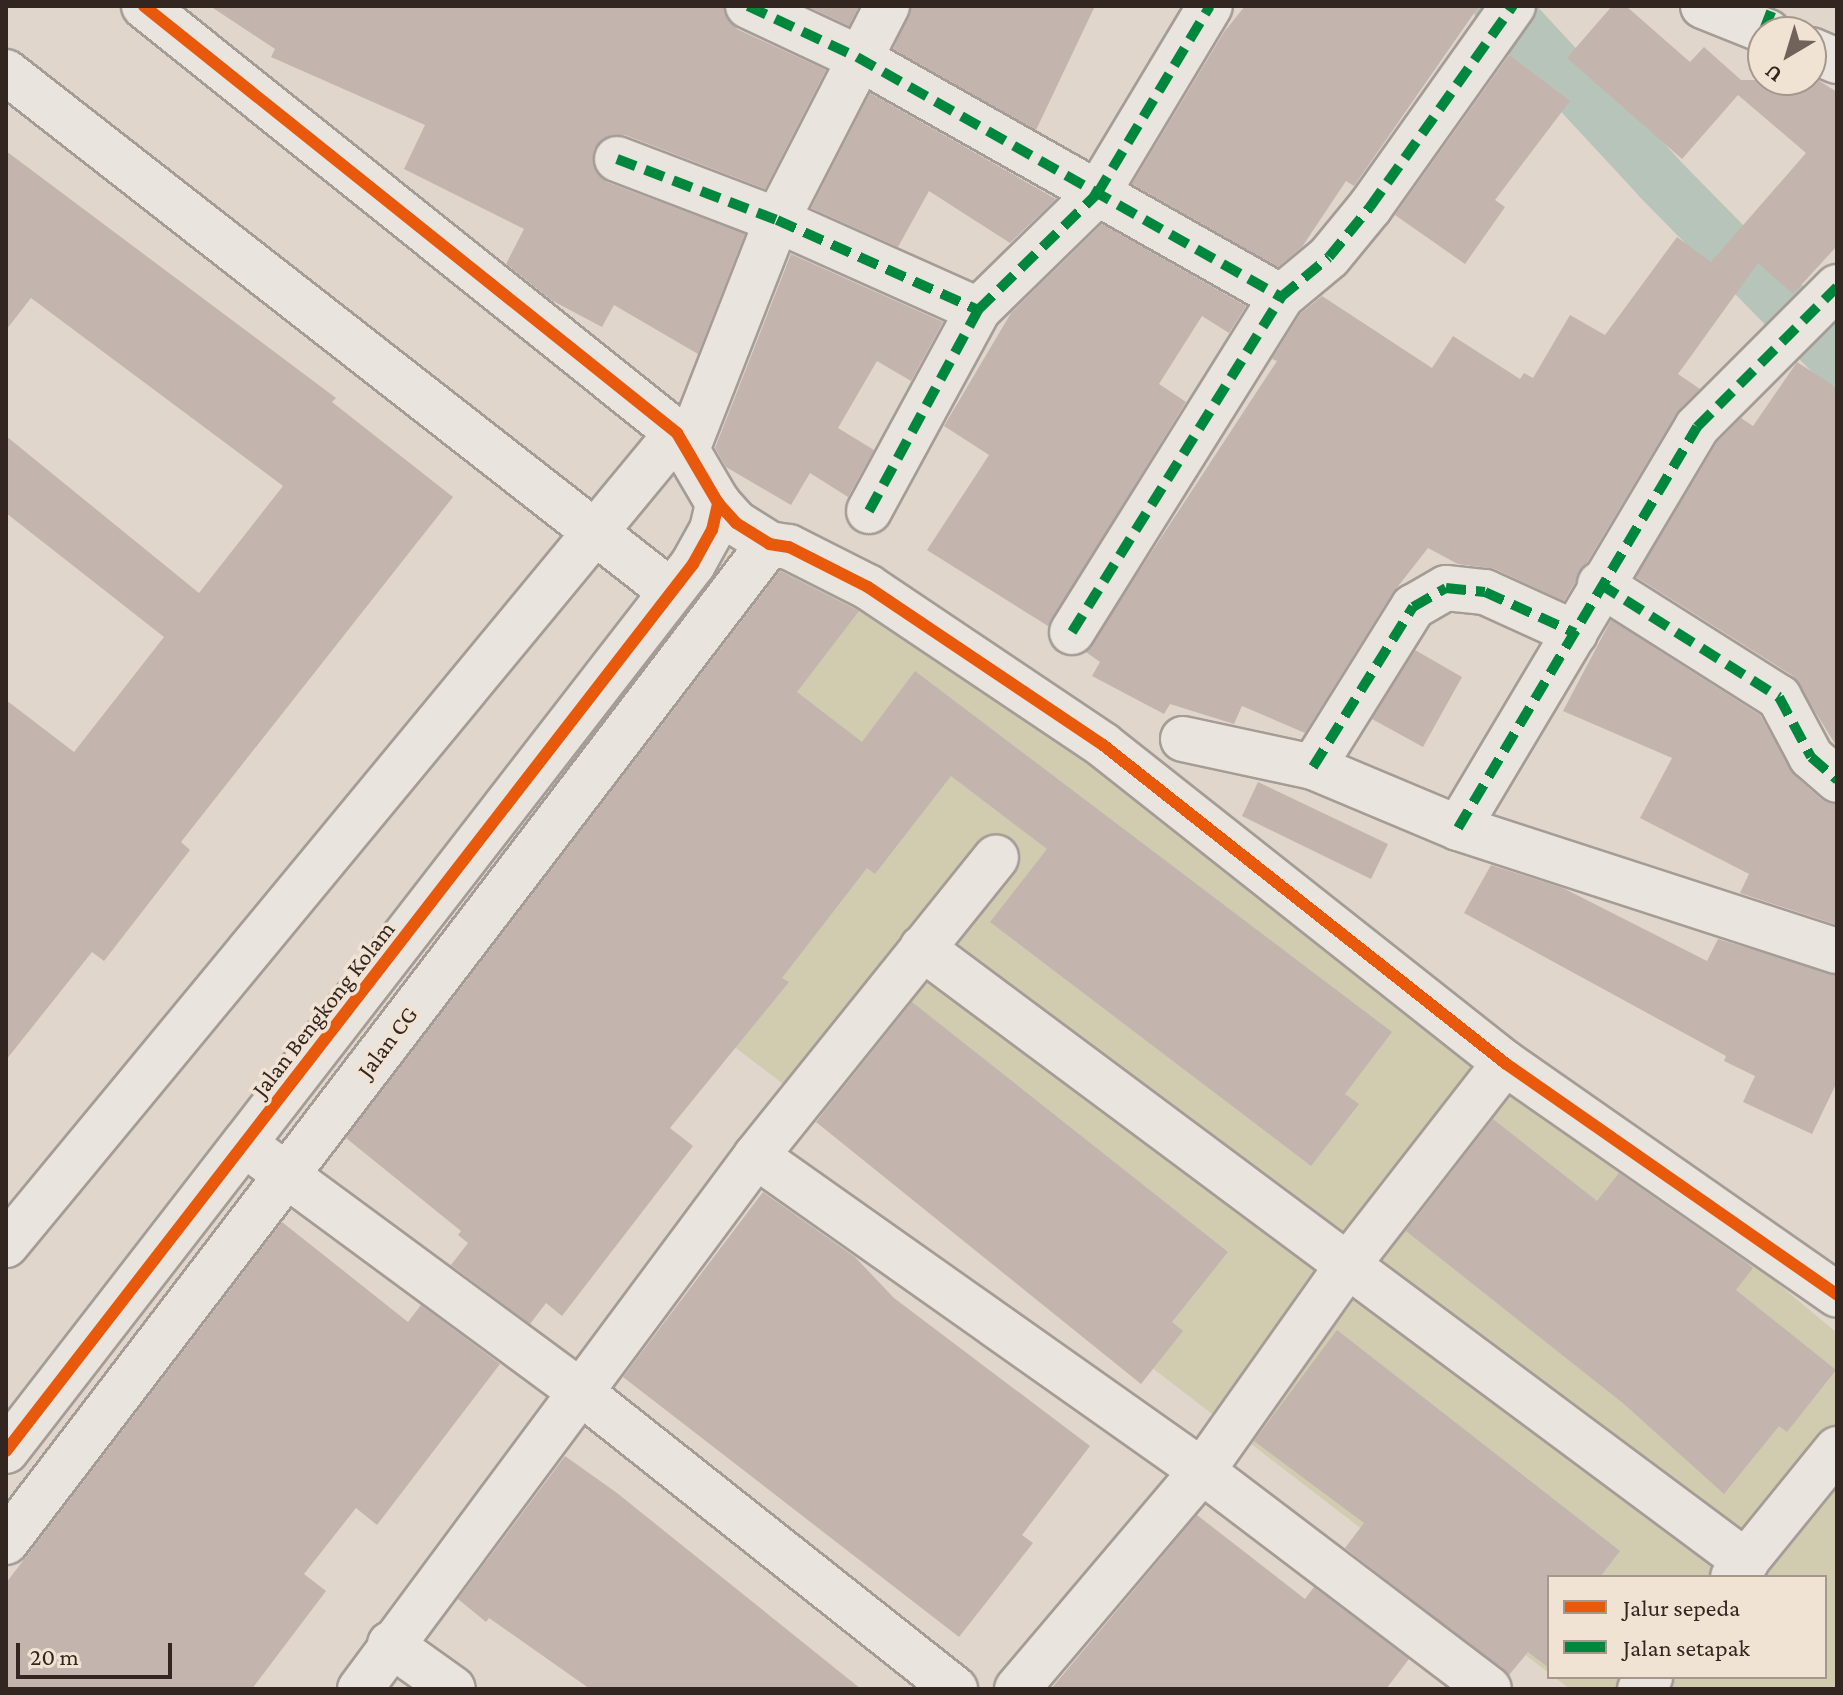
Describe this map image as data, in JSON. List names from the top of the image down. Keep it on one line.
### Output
{"streets":{"street":["Jalan Bengkong Kolam","Jalan CG"]},"legend":["Jalur sepeda","Jalan setapak"],"scale_bar":"20 m","north":"bottom left"}
